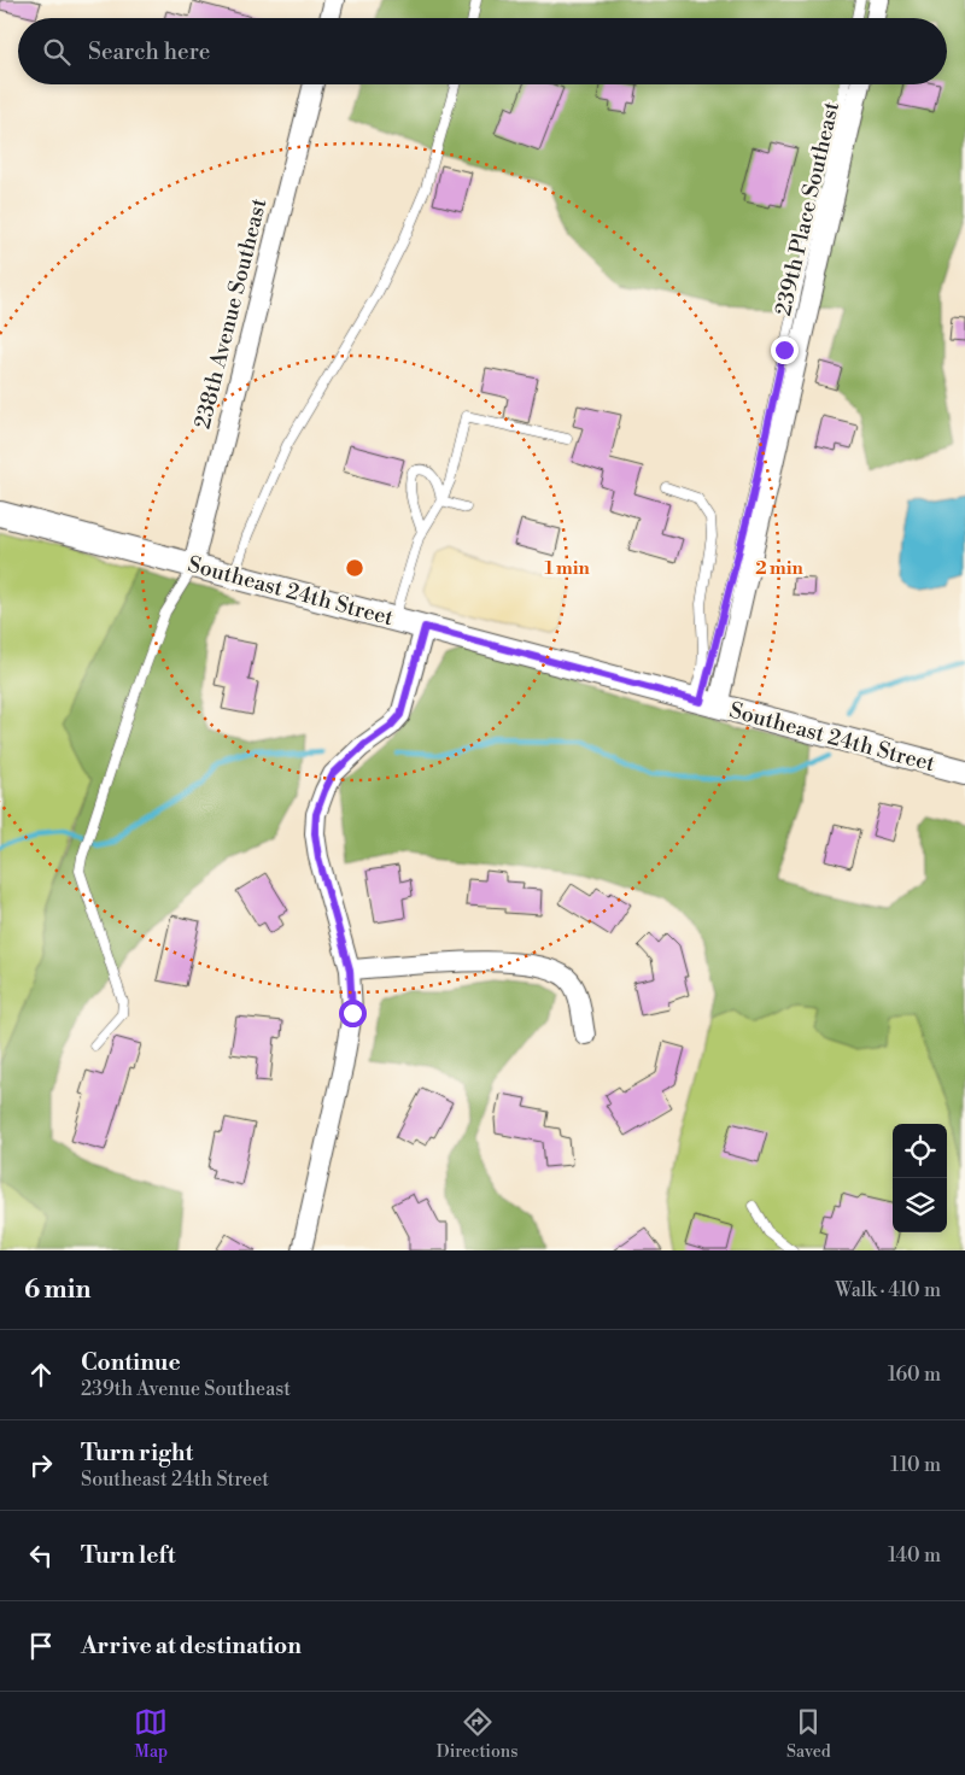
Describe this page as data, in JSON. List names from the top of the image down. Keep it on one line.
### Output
{"streets":{"street":["239th Place Southeast","238th Avenue Southeast","Southeast 24th Street"]},"crossings":[["239th Place Southeast","Southeast 24th Street"],["238th Avenue Southeast","Southeast 24th Street"]],"page":{"search":"Search here","heading":["6 min","Walk · 410 m"],"list":[["Continue","239th Avenue Southeast","160 m"],["Turn right","Southeast 24th Street","110 m"],["Turn left","140 m"],"Arrive at destination"],"nav":["Map","Directions","Saved"]},"rings":["1 min","2 min"]}
